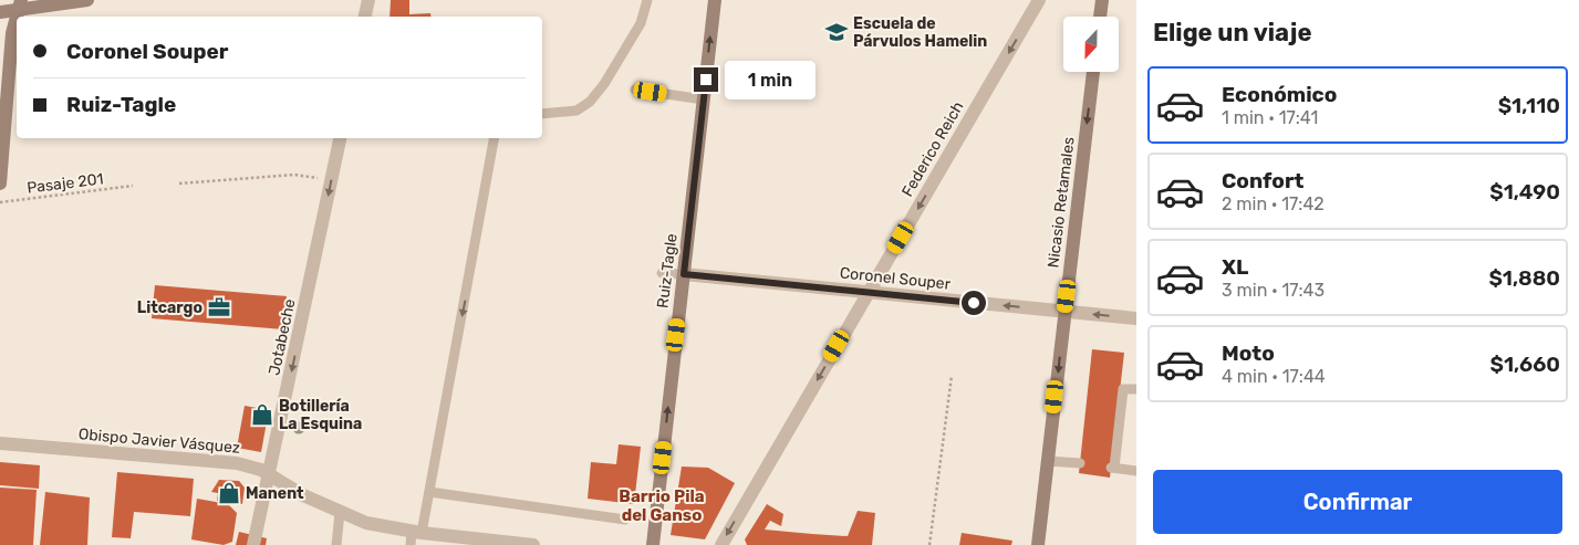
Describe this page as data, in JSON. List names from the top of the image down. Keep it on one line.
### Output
{"streets":{"street":["Federico Reich","Nicasio Retamales","Ruiz-Tagle","Coronel Souper","Jotabeche","Obispo Javier Vásquez"],"path":["Pasaje 201"]},"crossings":[["Federico Reich","Coronel Souper"],["Nicasio Retamales","Coronel Souper"],["Ruiz-Tagle","Coronel Souper"],["Jotabeche","Obispo Javier Vásquez"]],"one_way":["Federico Reich","Nicasio Retamales","Ruiz-Tagle","Coronel Souper","Jotabeche"],"districts":["Barrio Pila del Ganso"],"places":{"school or university":["Escuela de Párvulos Hamelin"],"office":["Litcargo"],"shop":["Botillería La Esquina","Manent"]},"north":"bottom","page":{"heading":"Elige un viaje","banner":["Coronel Souper","Ruiz-Tagle"],"bubble":"1 min","list":[{"name":"Económico","note":"1 min · 17:41","value":"$1,110"},{"name":"Confort","note":"2 min · 17:42","value":"$1,490"},{"name":"XL","note":"3 min · 17:43","value":"$1,880"},{"name":"Moto","note":"4 min · 17:44","value":"$1,660"}],"buttons":"Confirmar"}}
